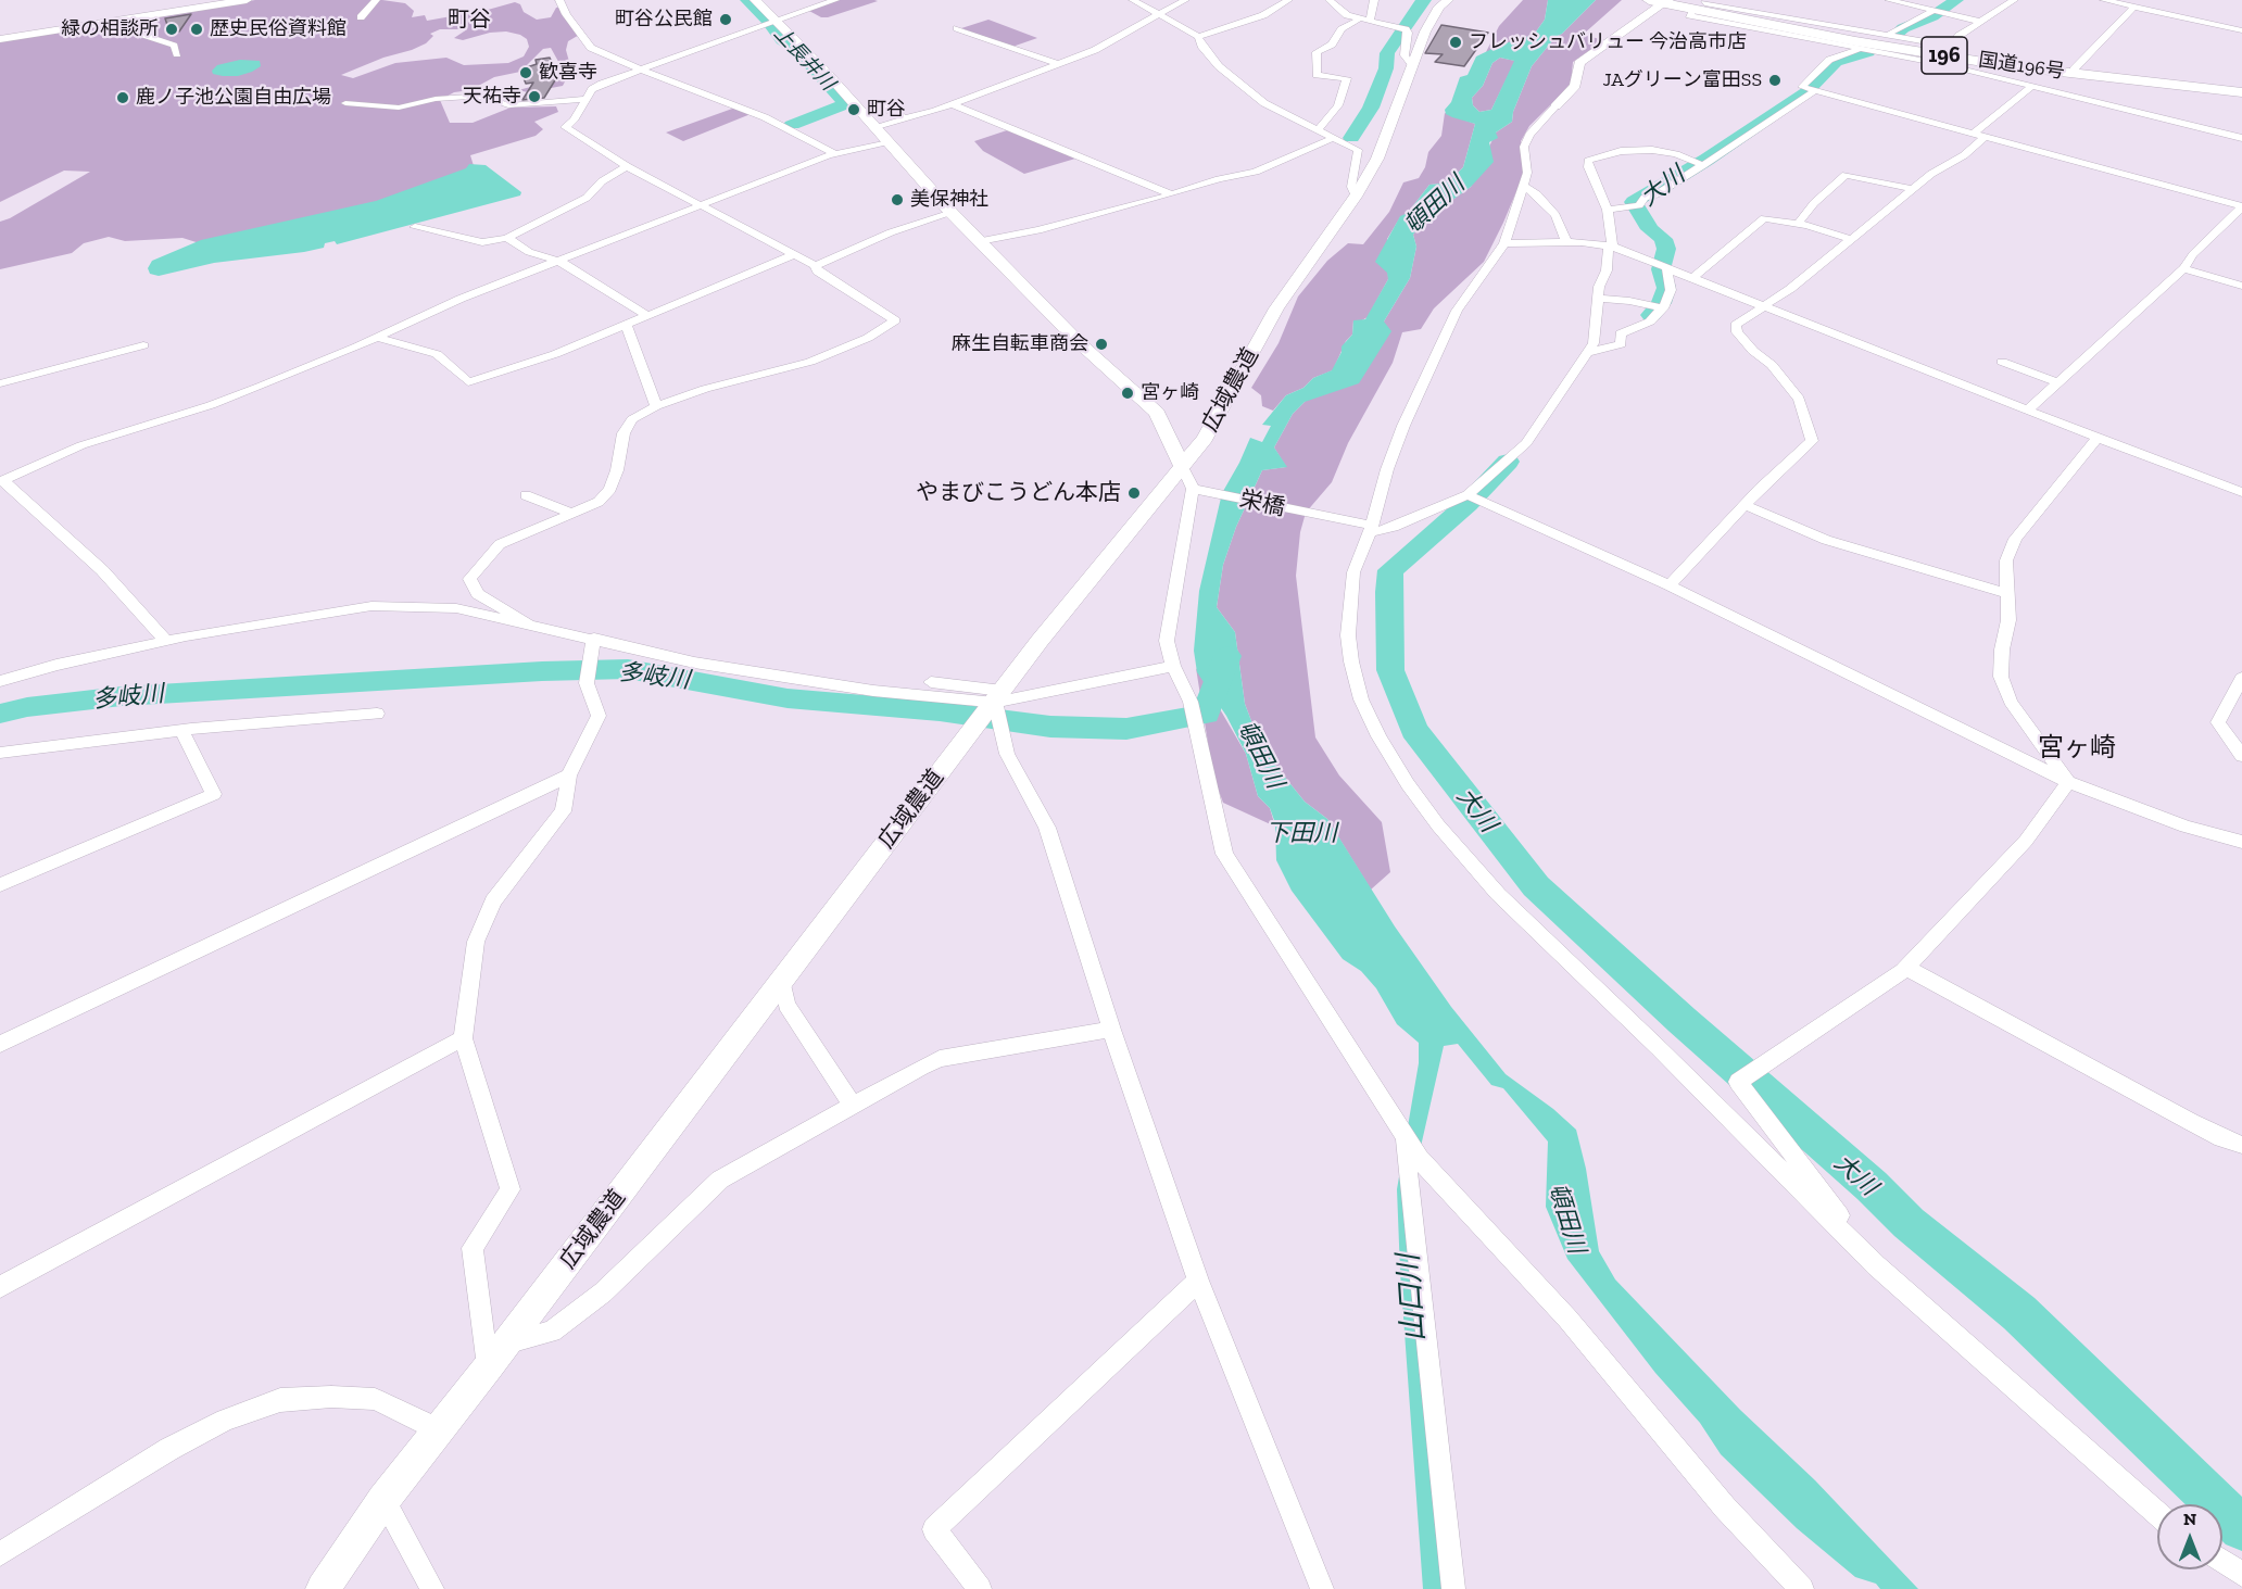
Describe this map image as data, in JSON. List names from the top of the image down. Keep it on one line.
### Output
{"streets":{"highway":["196","国道196号"],"street":["広域農道","栄橋"]},"districts":["町谷","宮ヶ崎"],"water":["上長井川","大川","頓田川","多岐川","下田川","山口川"],"places":["町谷公民館","緑の相談所","歴史民俗資料館","フレッシュバリュー 今治高市店","歓喜寺","JAグリーン富田SS","天祐寺","鹿ノ子池公園自由広場","町谷","美保神社","麻生自転車商会","宮ヶ崎","やまびこうどん本店"],"north":"top"}
